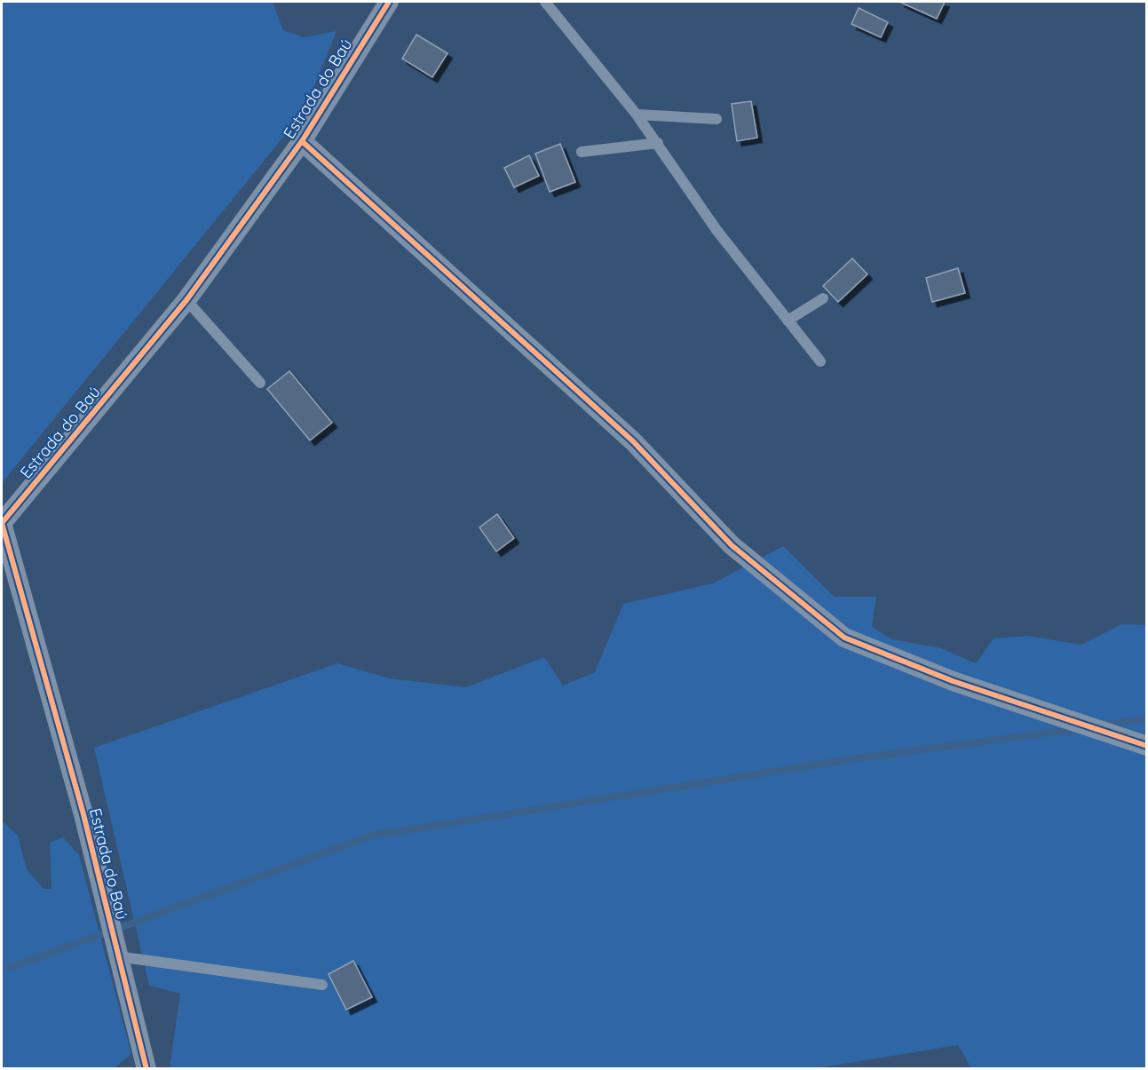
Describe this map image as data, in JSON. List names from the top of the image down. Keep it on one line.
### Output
{"streets":{"street":["Estrada do Baú"]}}
